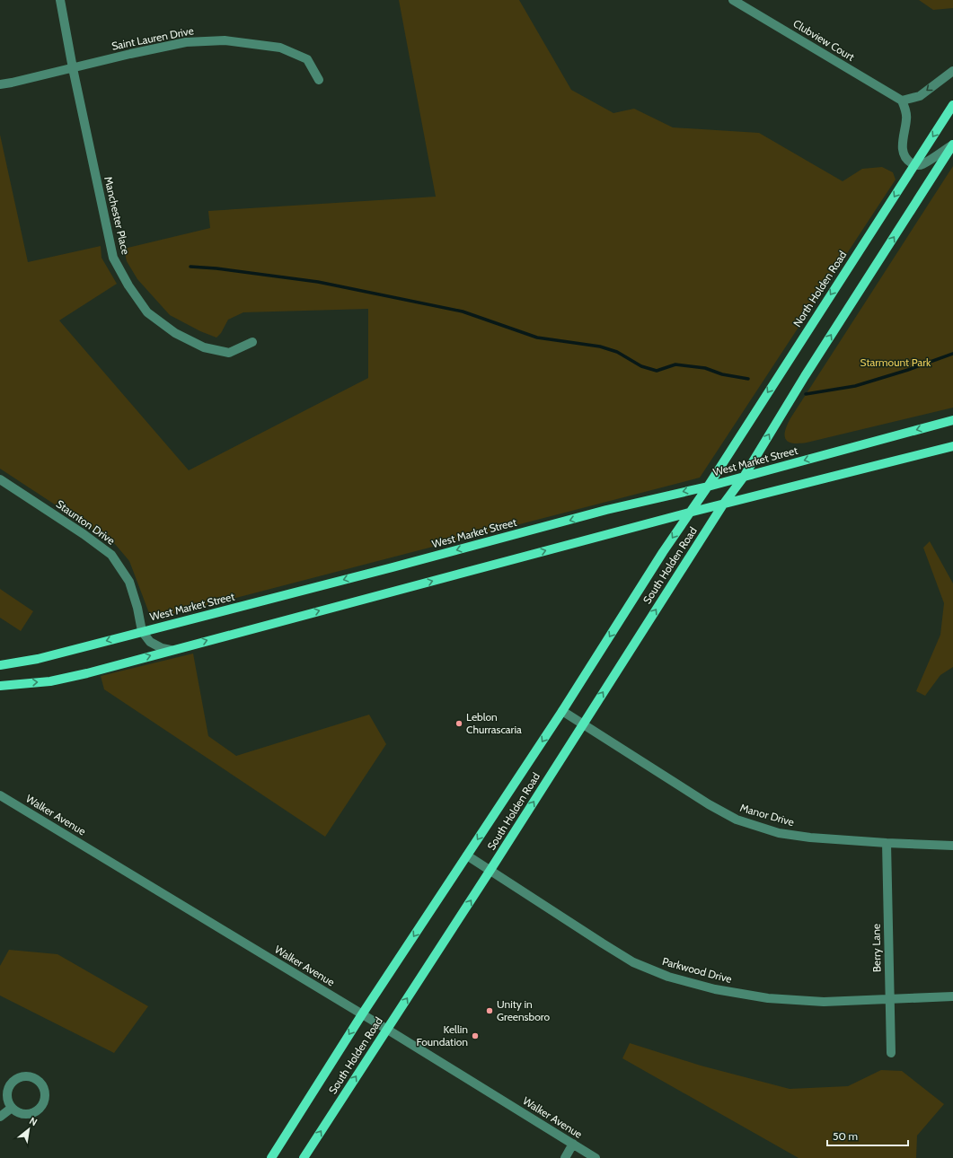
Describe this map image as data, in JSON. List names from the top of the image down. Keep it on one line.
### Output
{"streets":{"main road":["North Holden Road","West Market Street","South Holden Road"],"street":["Saint Lauren Drive","Clubview Court","Manchester Place","Staunton Drive","Walker Avenue","Manor Drive","Berry Lane","Parkwood Drive"]},"crossings":[["Saint Lauren Drive","Manchester Place"],["North Holden Road","West Market Street"],["North Holden Road","South Holden Road"],["West Market Street","Staunton Drive"],["West Market Street","South Holden Road"],["South Holden Road","Walker Avenue"],["South Holden Road","Manor Drive"],["South Holden Road","Parkwood Drive"],["Manor Drive","Berry Lane"],["Berry Lane","Parkwood Drive"]],"parks":["Starmount Park"],"places":["Leblon Churrascaria","Unity in Greensboro","Kellin Foundation"],"scale_bar":"50 m","north":"top right"}
